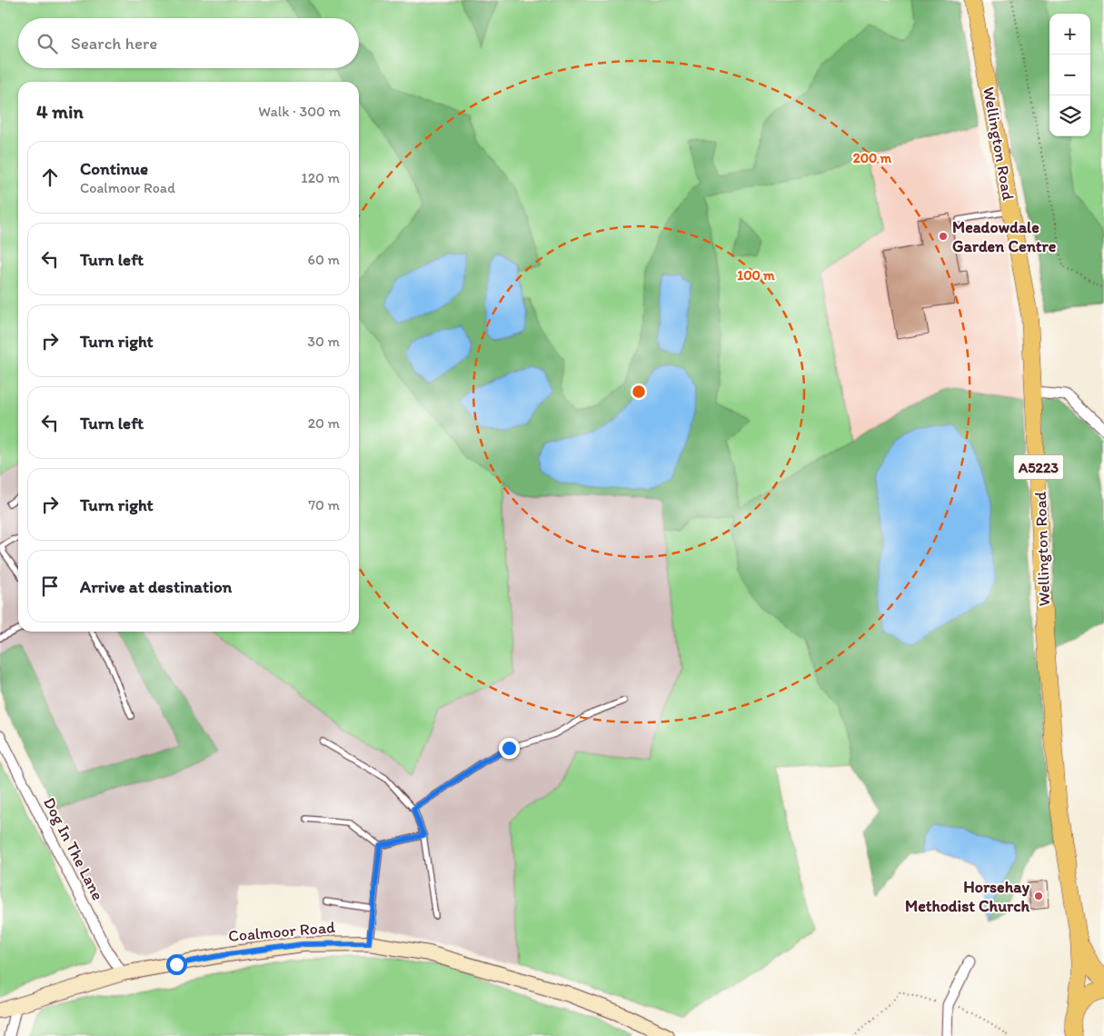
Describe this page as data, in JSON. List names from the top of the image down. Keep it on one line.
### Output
{"streets":{"main road":["Wellington Road","A5223"],"street":["Dog In The Lane","Coalmoor Road"]},"crossings":[["Dog In The Lane","Coalmoor Road"]],"places":["Meadowdale Garden Centre","Horsehay Methodist Church"],"page":{"map_buttons":["+","−"],"search":"Search here","heading":["4 min","Walk · 300 m"],"list":[["Continue","Coalmoor Road","120 m"],["Turn left","60 m"],["Turn right","30 m"],["Turn left","20 m"],["Turn right","70 m"],"Arrive at destination"]},"rings":["200 m","100 m"]}
